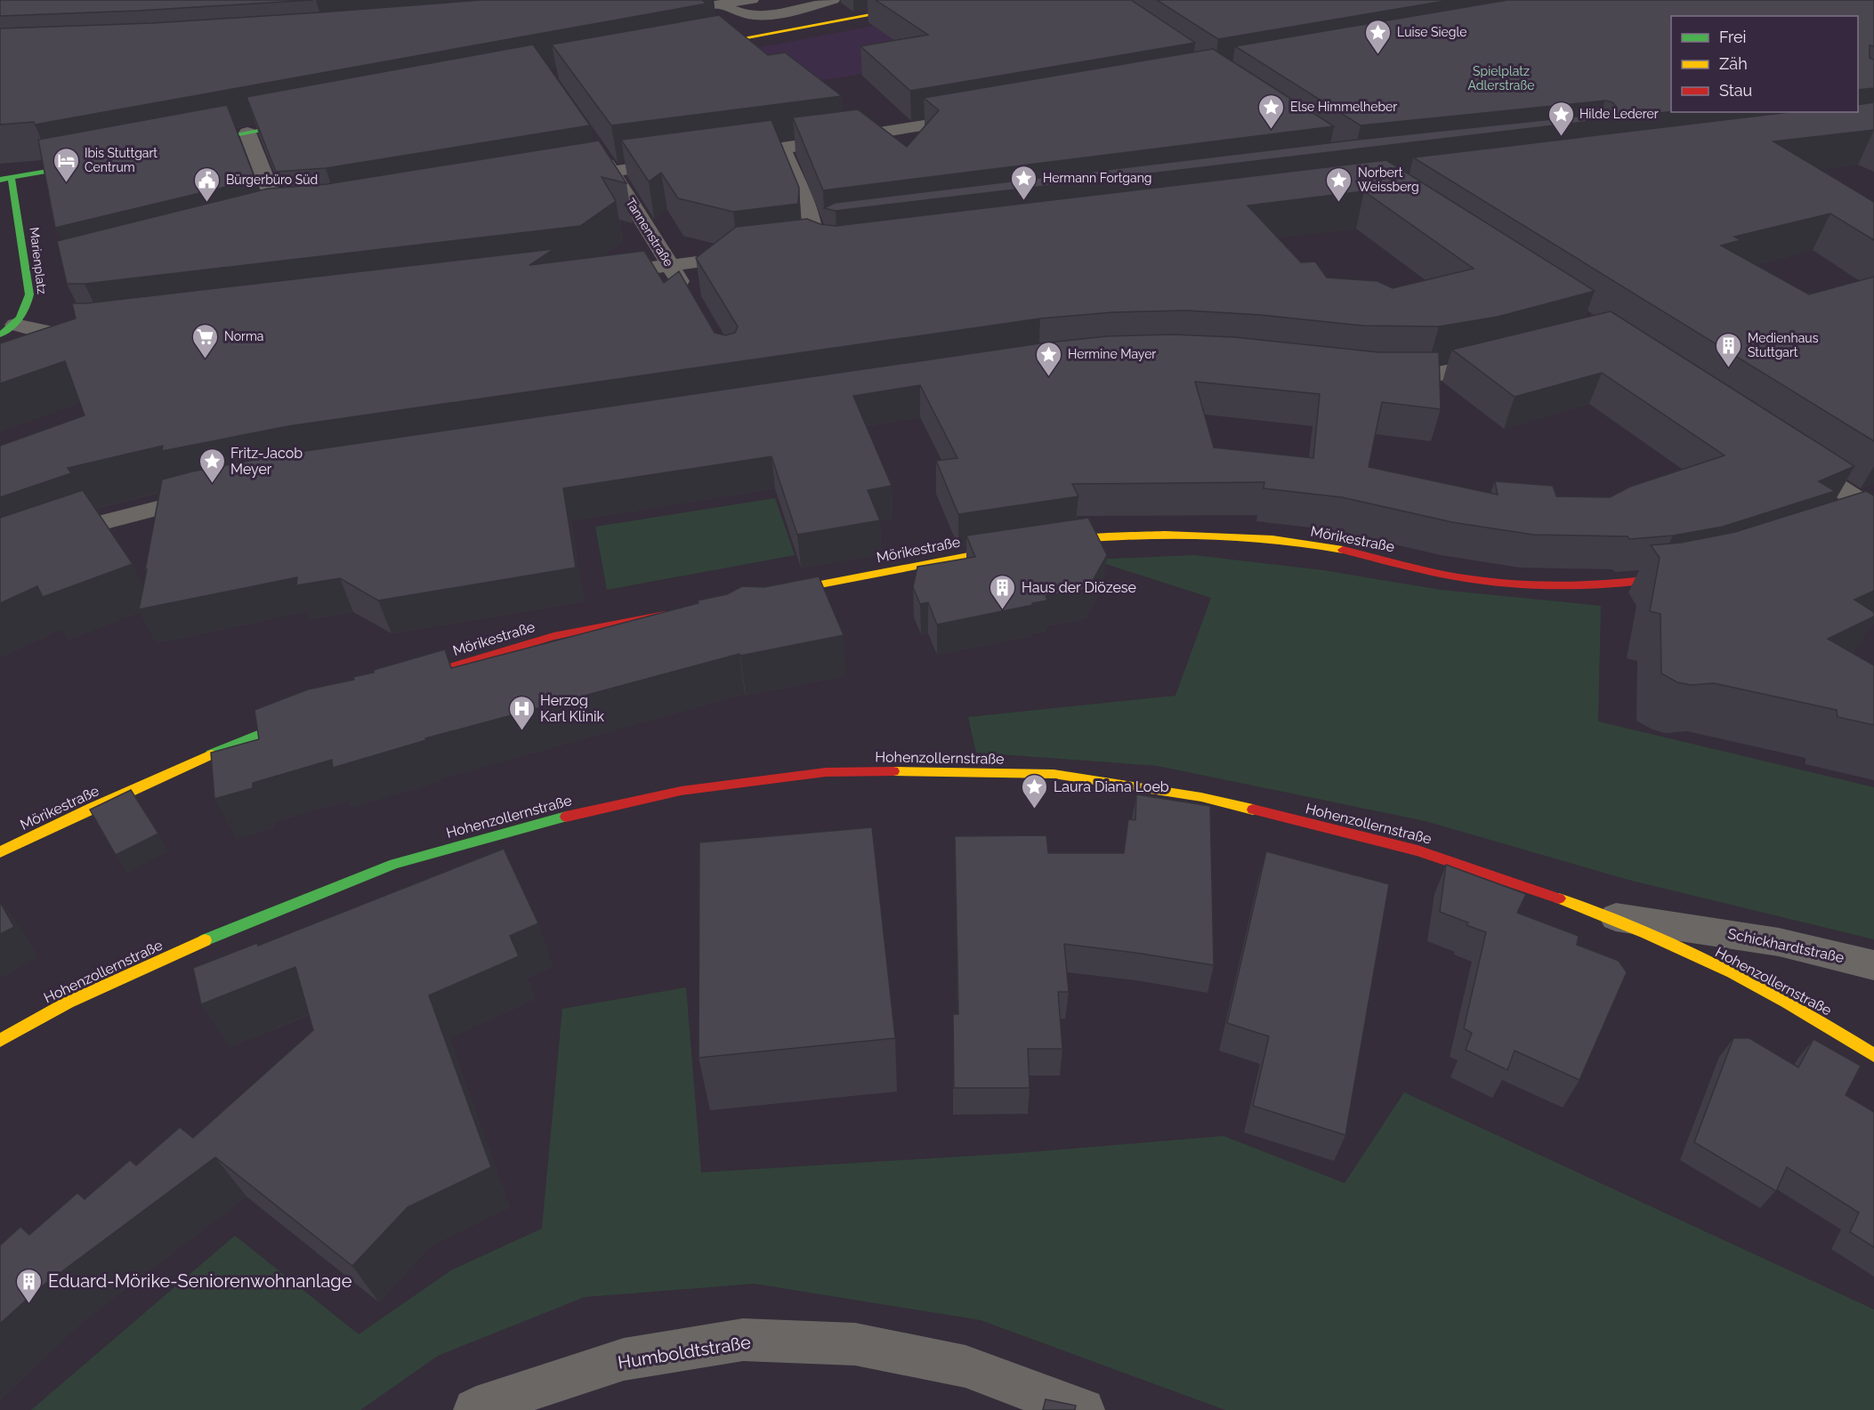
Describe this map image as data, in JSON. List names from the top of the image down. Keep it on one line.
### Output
{"streets":{"street":["Tannenstraße","Marienplatz","Mörikestraße","Hohenzollernstraße","Schickhardtstraße","Humboldtstraße"]},"crossings":[["Hohenzollernstraße","Schickhardtstraße"]],"parks":["Spielplatz Adlerstraße"],"places":{"place":["Luise Siegle","Else Himmelheber","Hilde Lederer","Hermann Fortgang","Norbert Weissberg","Hermine Mayer","Fritz-Jacob Meyer","Laura Diana Loeb"],"hotel":["Ibis Stuttgart Centrum"],"public building":["Bürgerbüro Süd"],"supermarket":["Norma"],"building":["Medienhaus Stuttgart","Haus der Diözese","Eduard-Mörike-Seniorenwohnanlage"],"hospital":["Herzog Karl Klinik"]},"legend":["Frei","Zäh","Stau"]}
